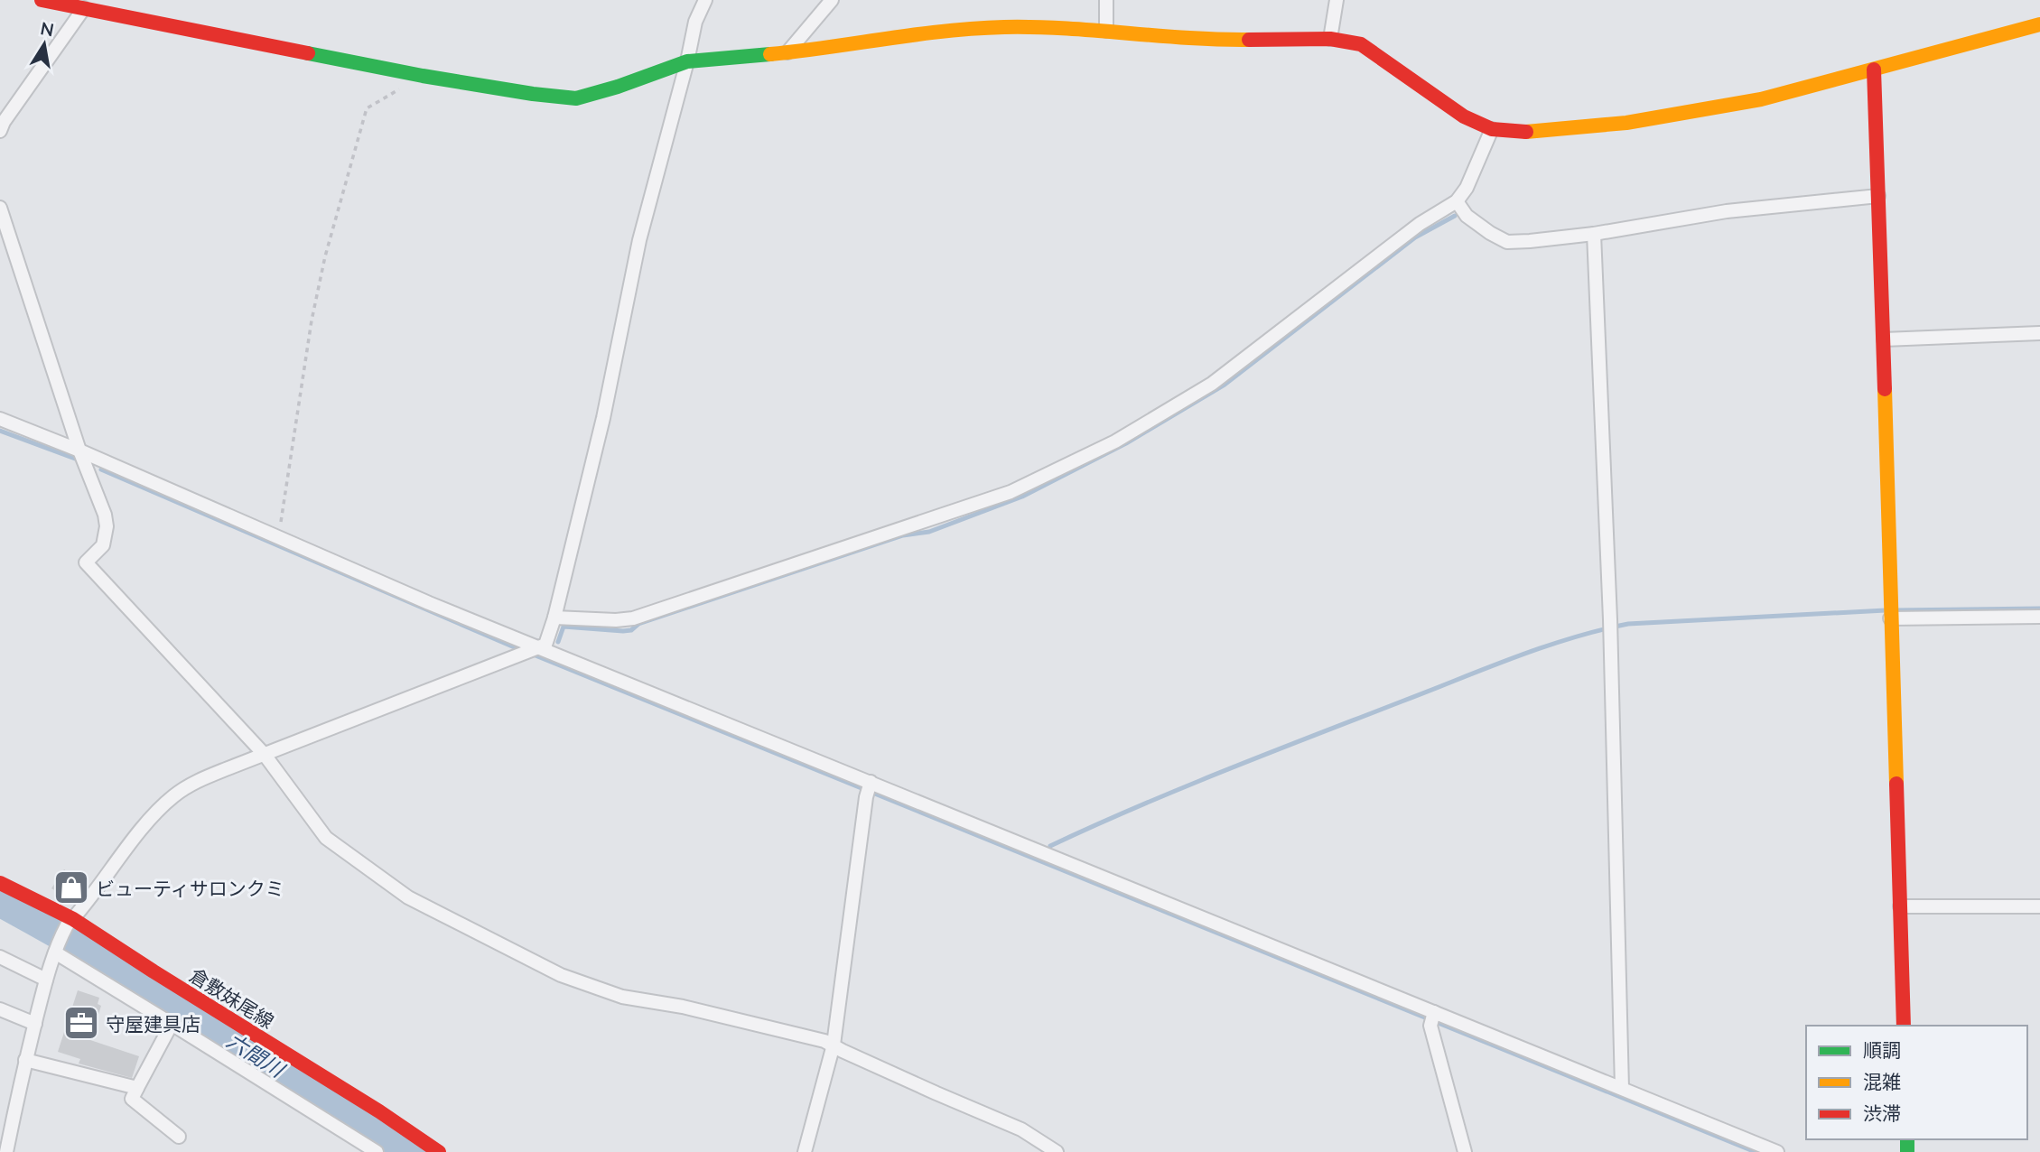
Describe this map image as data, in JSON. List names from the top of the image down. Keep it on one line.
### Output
{"streets":{"street":["倉敷妹尾線"]},"water":["六間川"],"places":{"shop":["ビューティサロンクミ"],"office":["守屋建具店"]},"legend":["順調","混雑","渋滞"],"north":"top"}
